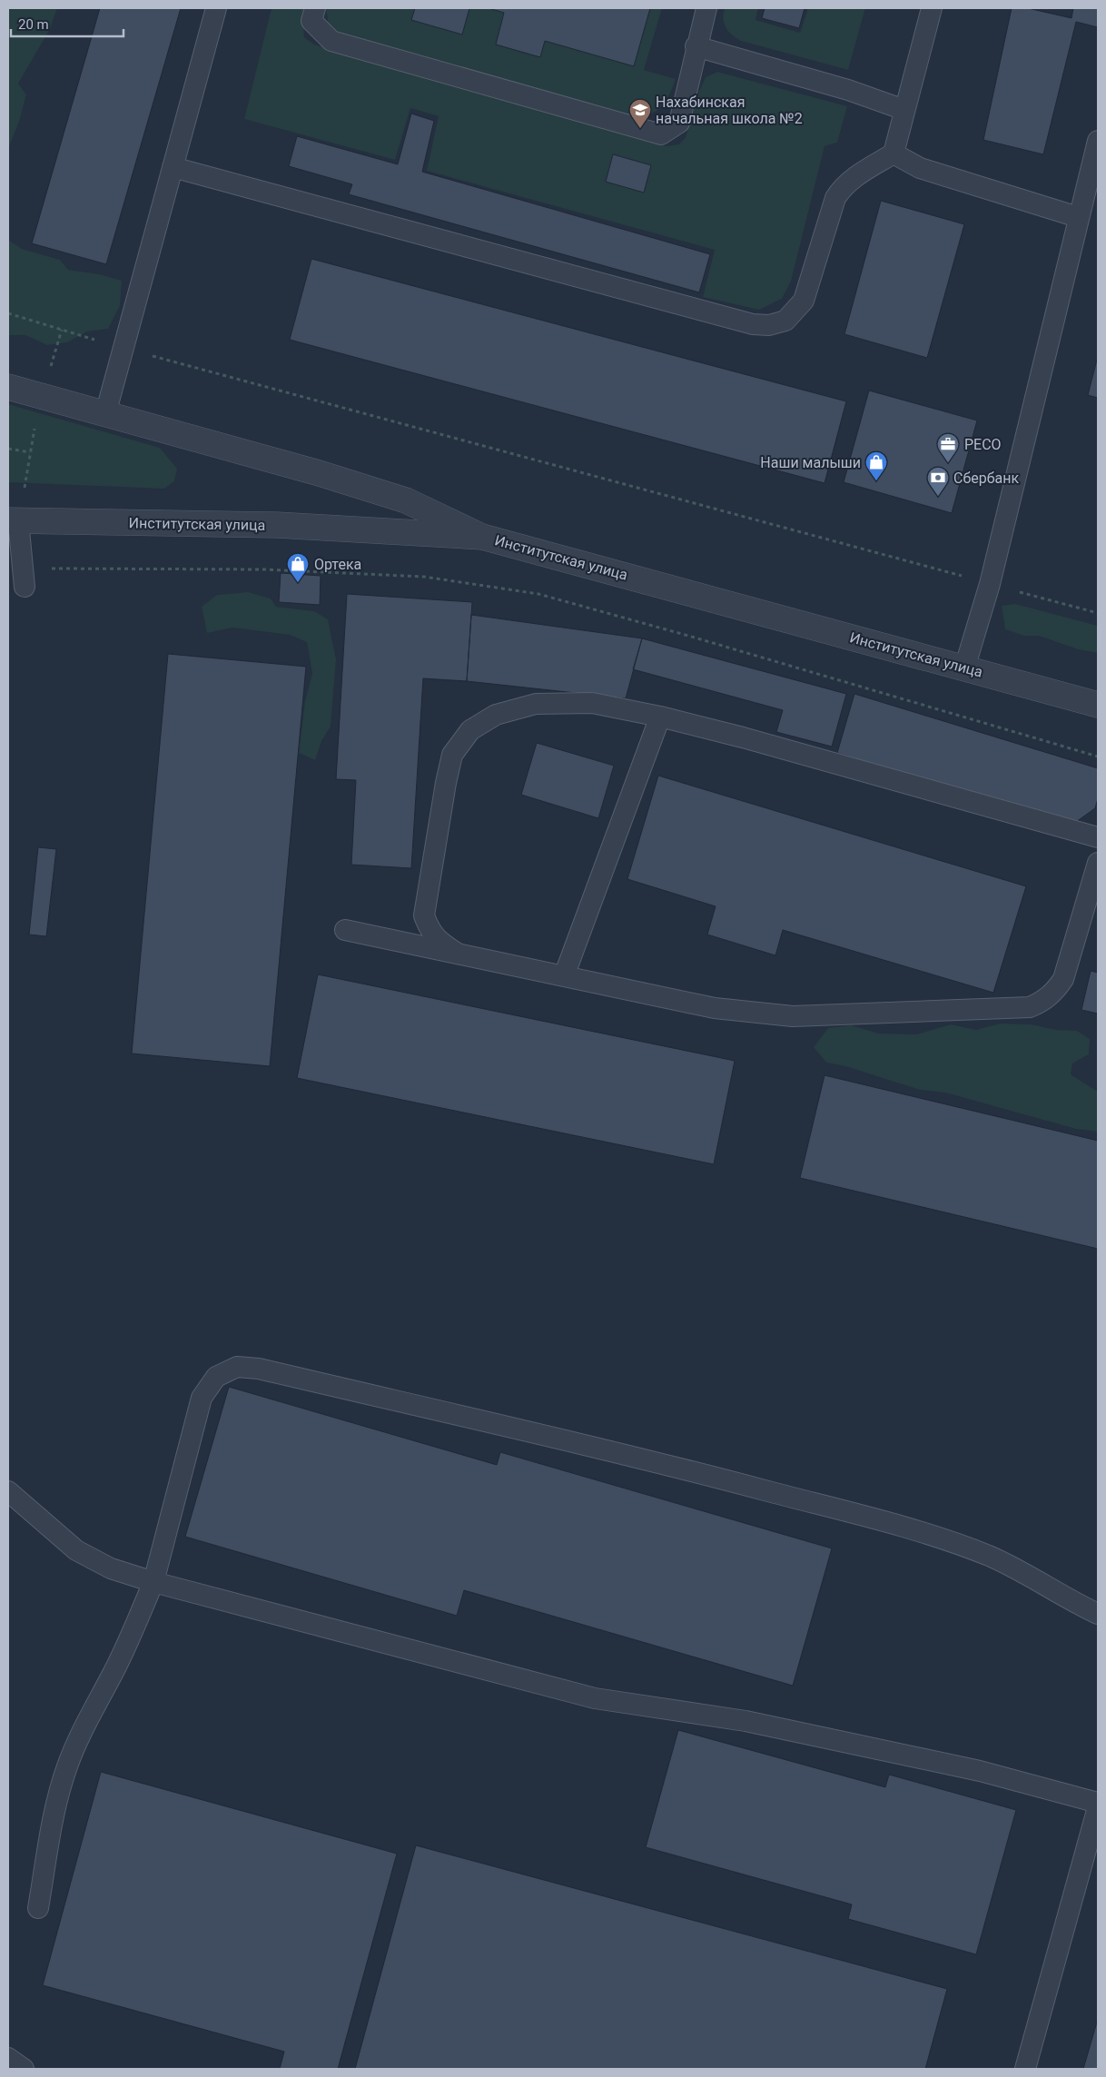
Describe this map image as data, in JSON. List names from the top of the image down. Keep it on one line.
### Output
{"streets":{"street":["Институтская улица"]},"places":{"school or university":["Нахабинская начальная школа №2"],"office":["РЕСО"],"shop":["Наши малыши","Ортека"],"bank":["Сбербанк"]},"scale_bar":"20 m"}
